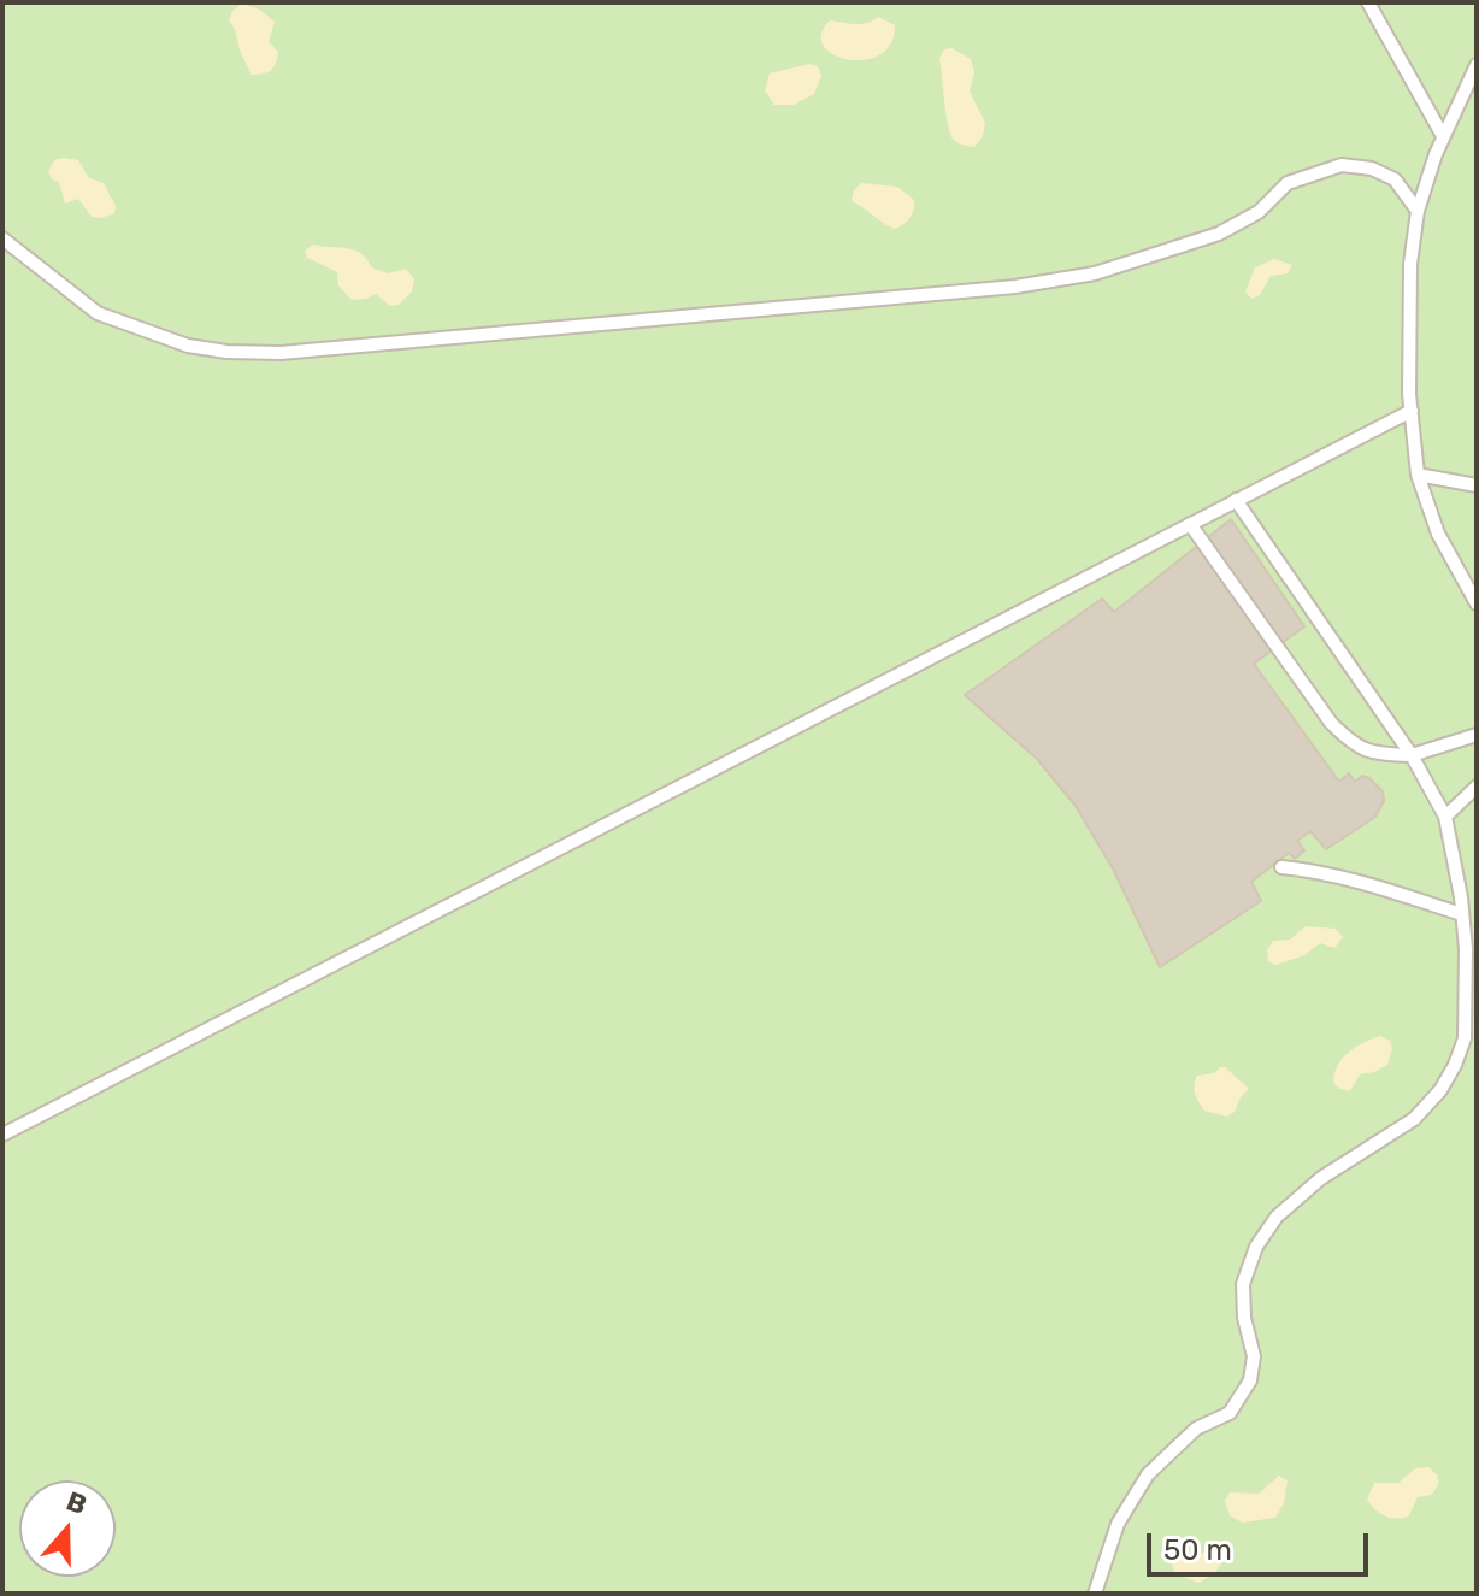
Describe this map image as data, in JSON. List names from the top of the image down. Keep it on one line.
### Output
{"scale_bar":"50 m","north":"top"}
